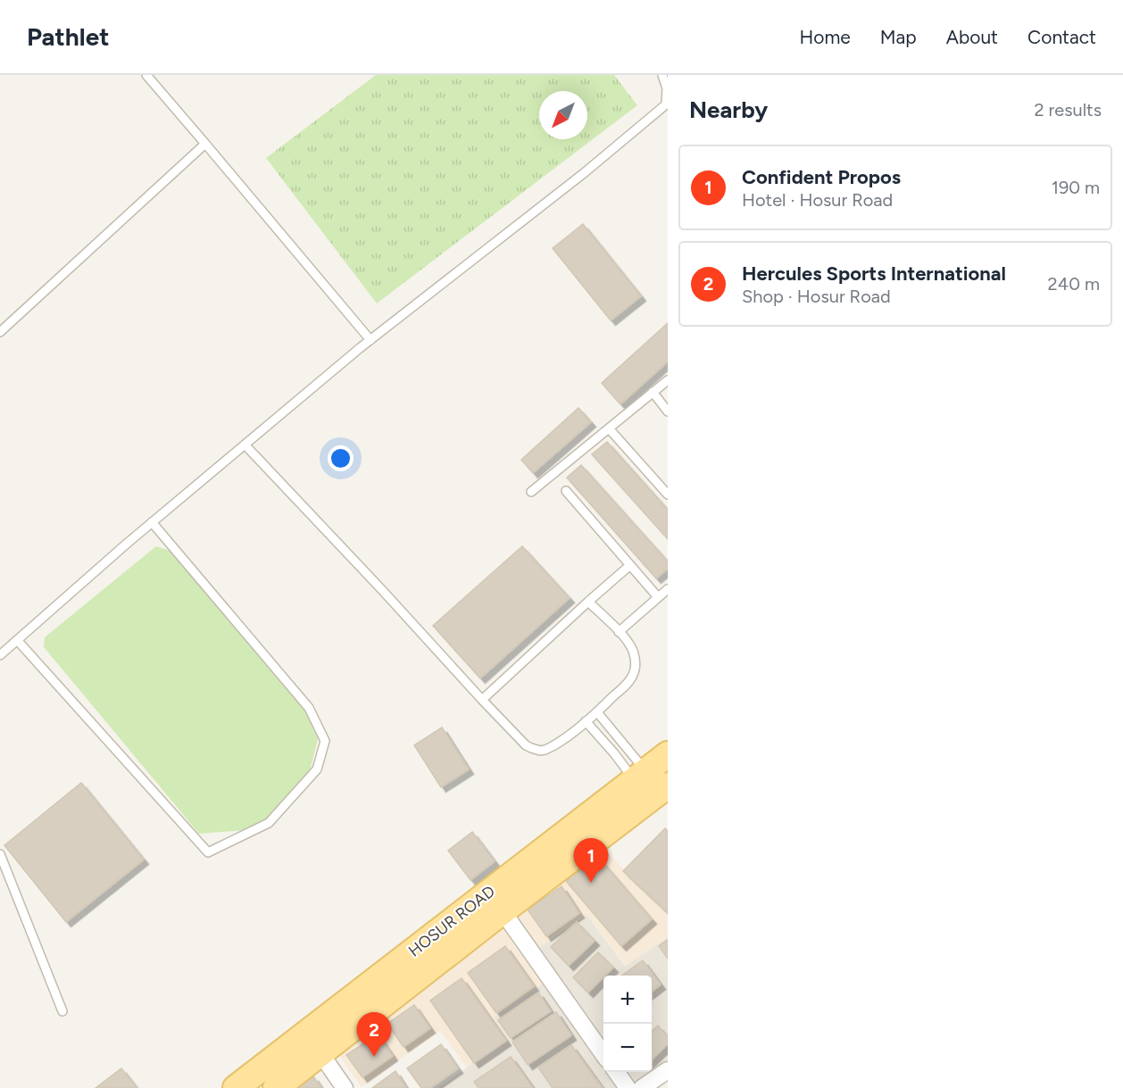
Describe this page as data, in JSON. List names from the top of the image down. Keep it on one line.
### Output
{"streets":{"main road":["HOSUR ROAD"]},"north":"bottom left","page":{"header":"Pathlet","nav":["Home","Map","About","Contact"],"heading":["Nearby","2 results"],"list":[{"mark":"1","name":"Confident Propos","note":"Hotel · Hosur Road","value":"190 m"},{"mark":"2","name":"Hercules Sports International","note":"Shop · Hosur Road","value":"240 m"}],"pins":["1","2"],"map_buttons":["+","−"]}}
